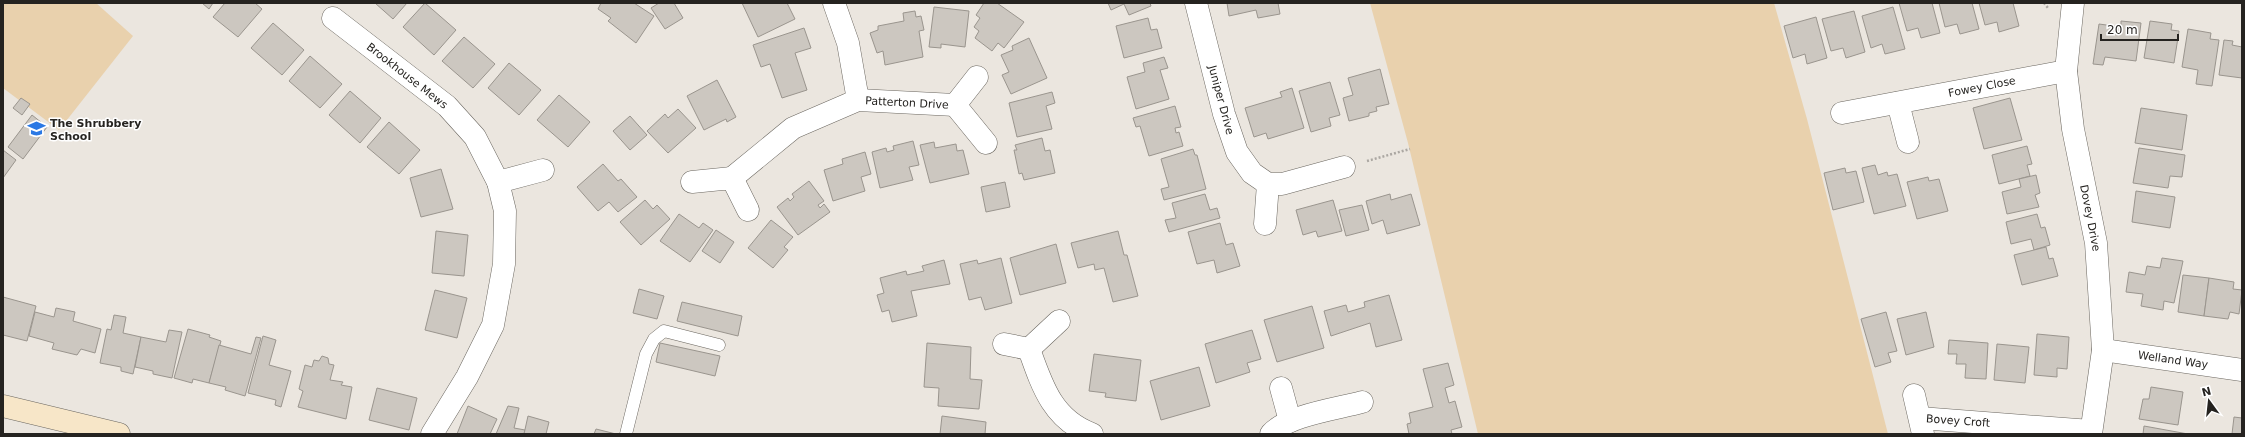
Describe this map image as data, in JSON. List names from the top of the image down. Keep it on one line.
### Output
{"streets":{"street":["Brookhouse Mews","Fowey Close","Juniper Drive","Patterton Drive","Dovey Drive","Welland Way","Bovey Croft"]},"crossings":[["Fowey Close","Dovey Drive"],["Dovey Drive","Welland Way"],["Dovey Drive","Bovey Croft"]],"places":{"school or university":["The Shrubbery School"]},"scale_bar":"20 m","north":"top"}
